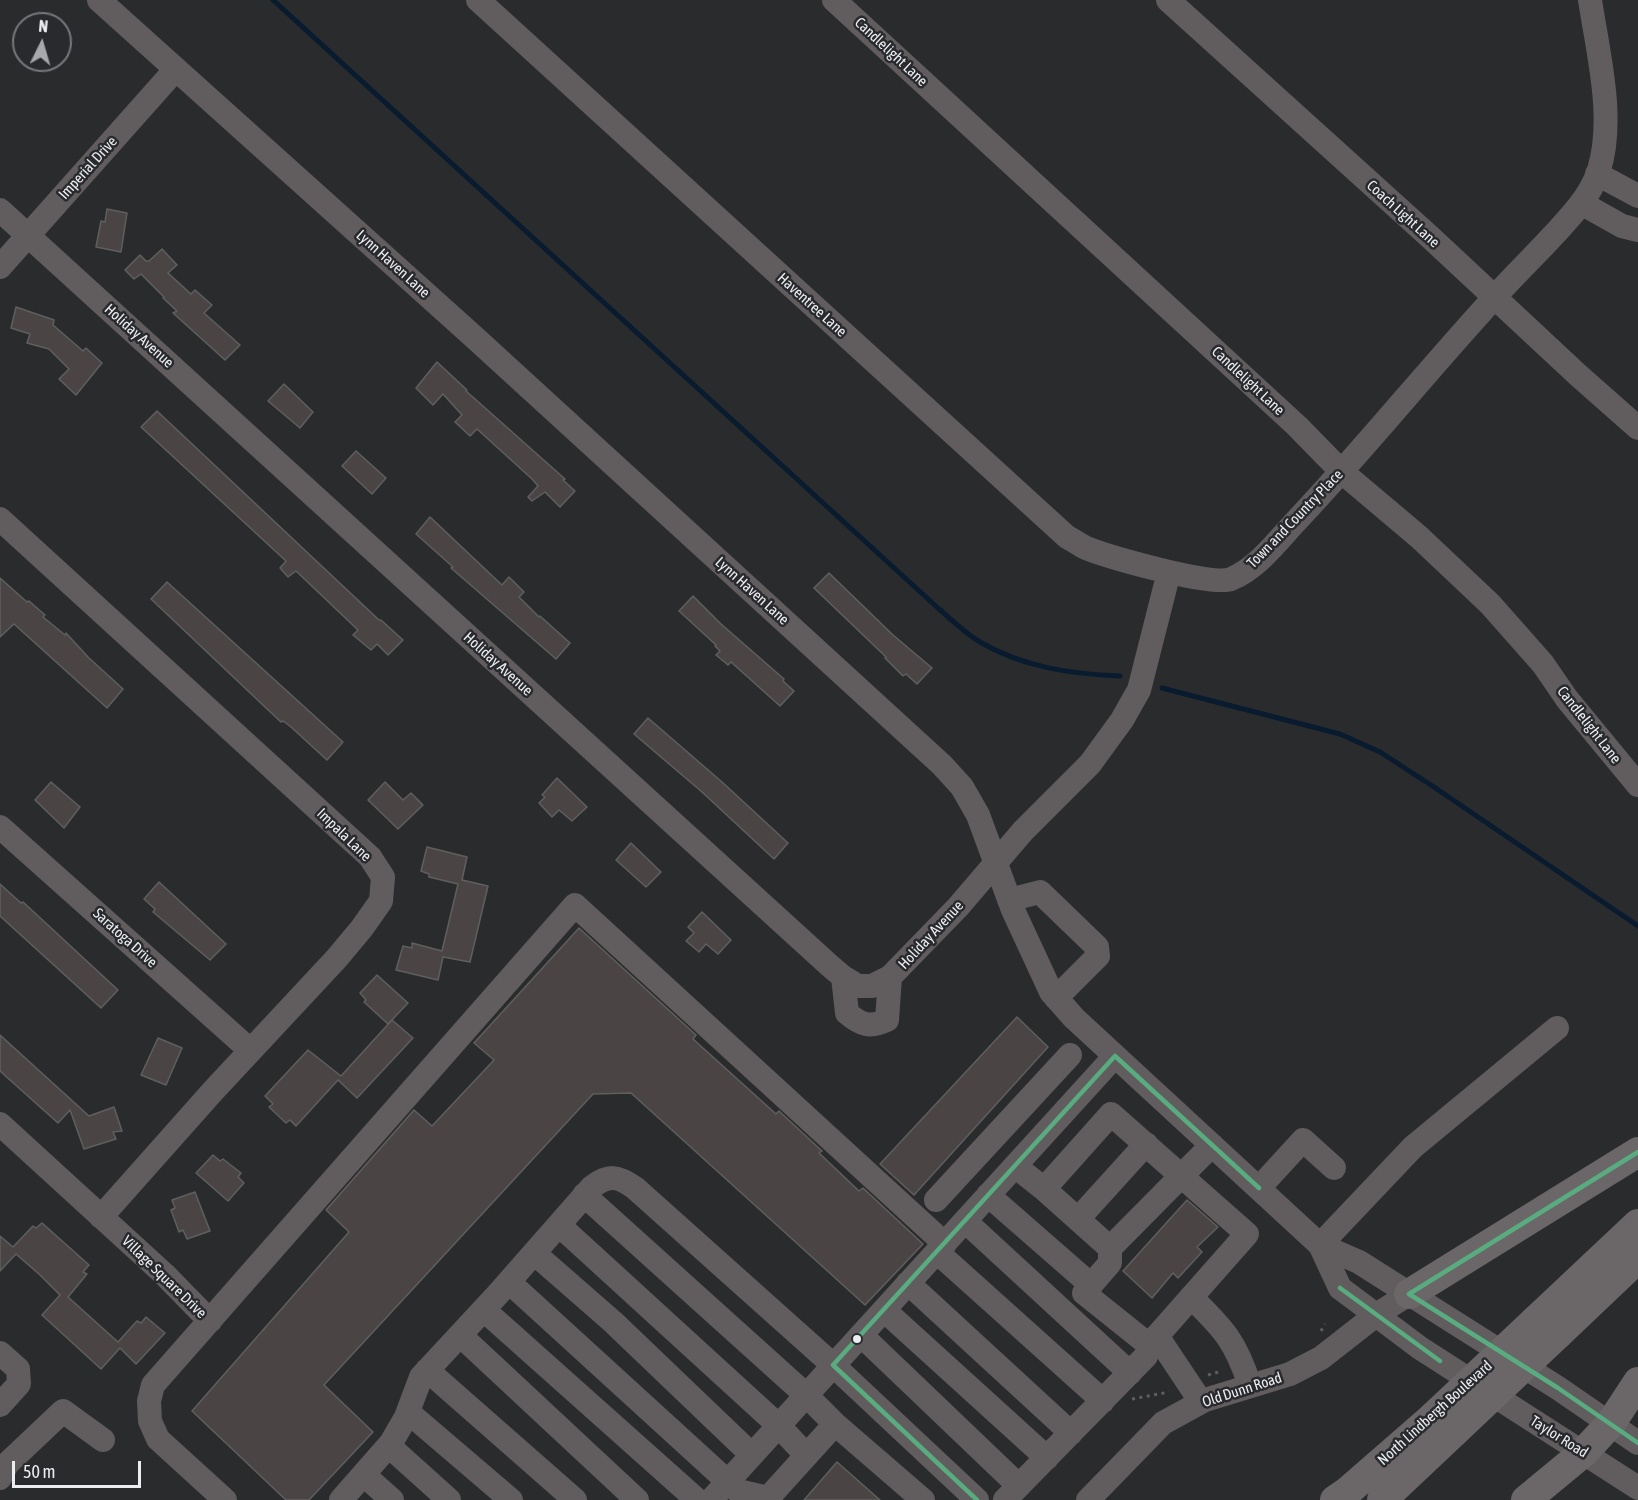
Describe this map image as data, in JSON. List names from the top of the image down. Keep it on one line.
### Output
{"streets":{"main road":["North Lindbergh Boulevard"],"street":["Candlelight Lane","Imperial Drive","Coach Light Lane","Lynn Haven Lane","Haventree Lane","Holiday Avenue","Town and Country Place","Impala Lane","Saratoga Drive","Village Square Drive","Old Dunn Road","Taylor Road"]},"crossings":[["Candlelight Lane","Town and Country Place"],["Imperial Drive","Lynn Haven Lane"],["Imperial Drive","Holiday Avenue"],["Coach Light Lane","Town and Country Place"],["Lynn Haven Lane","Holiday Avenue"],["Lynn Haven Lane","Old Dunn Road"],["Lynn Haven Lane","Taylor Road"],["Haventree Lane","Town and Country Place"],["Impala Lane","Saratoga Drive"],["Impala Lane","Village Square Drive"]],"scale_bar":"50 m","north":"top"}
